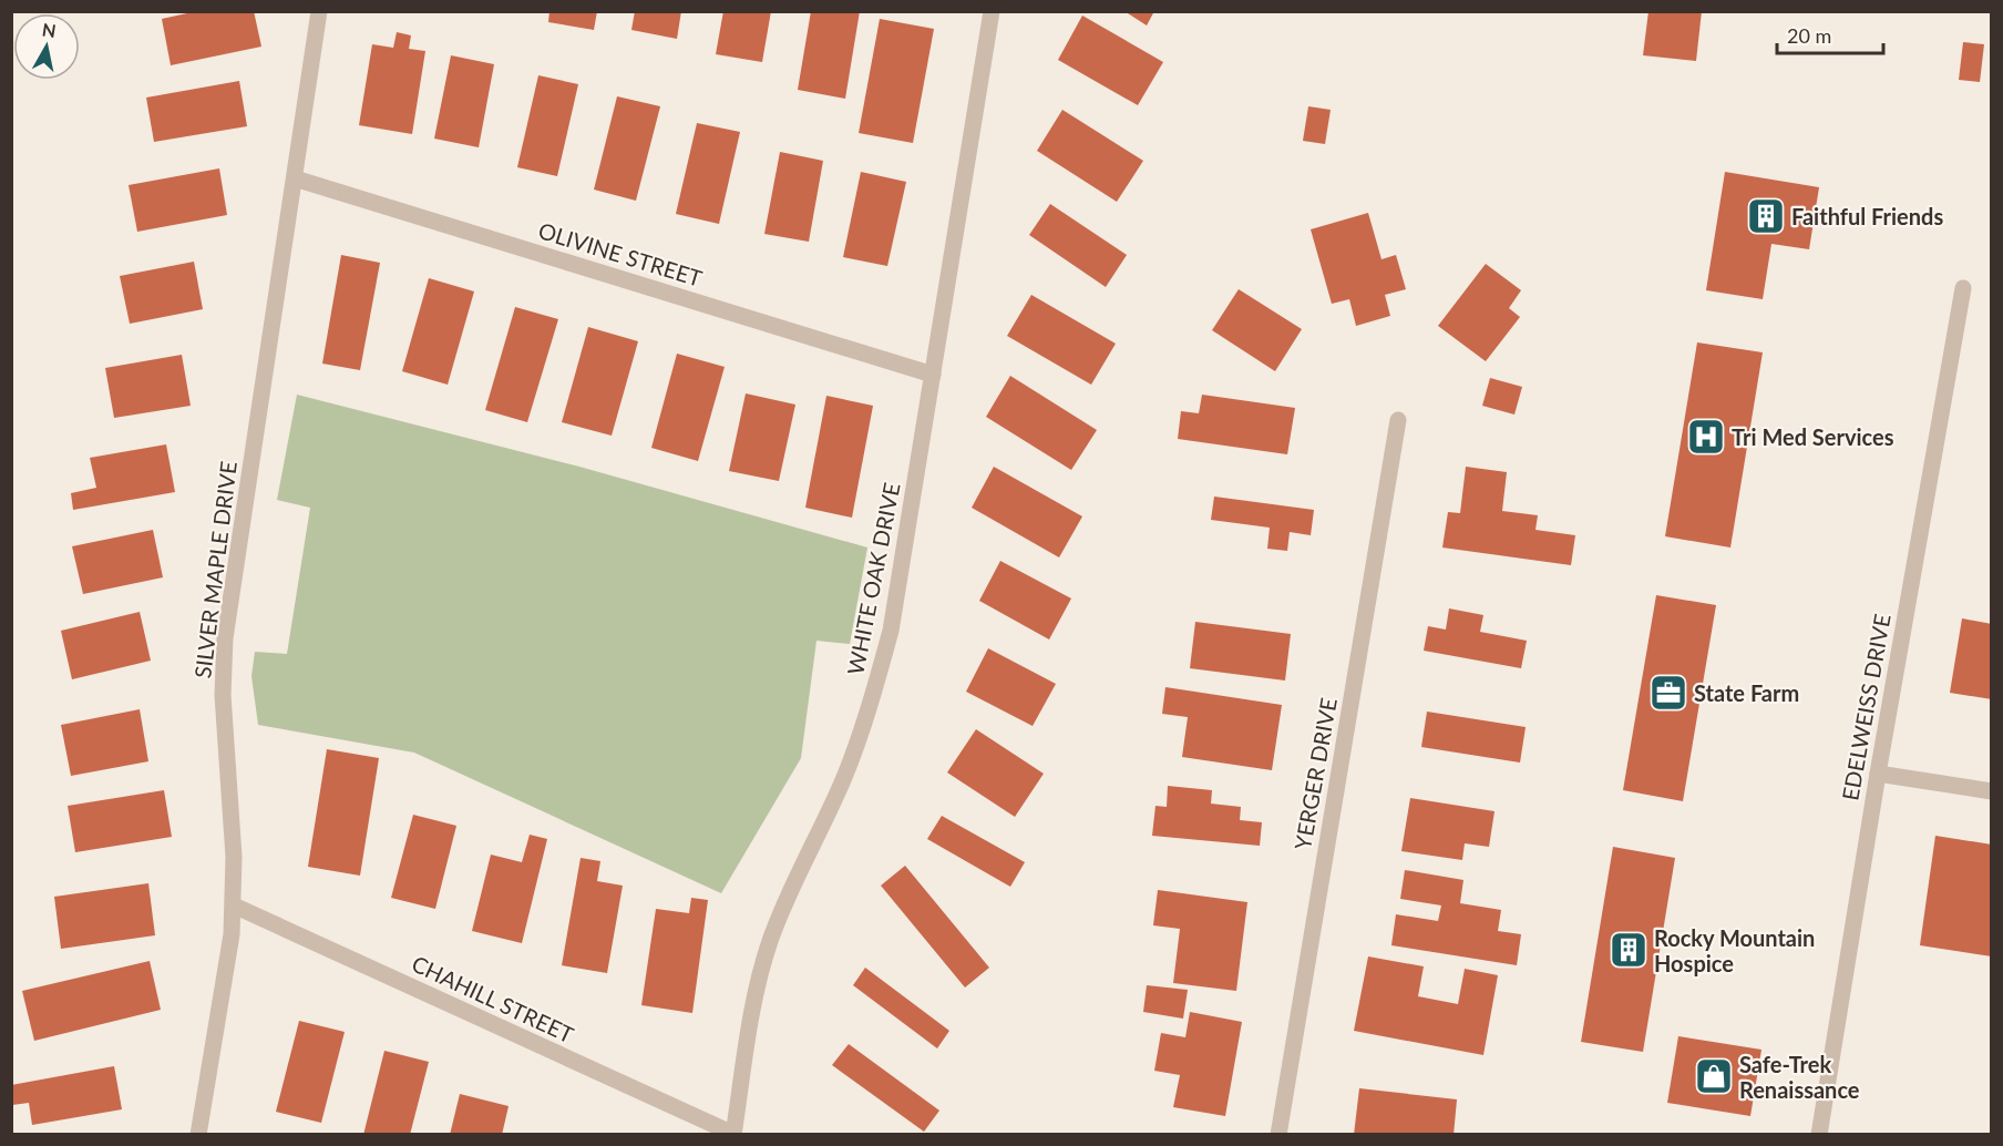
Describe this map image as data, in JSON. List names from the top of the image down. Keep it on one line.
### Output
{"streets":{"street":["OLIVINE STREET","SILVER MAPLE DRIVE","WHITE OAK DRIVE","EDELWEISS DRIVE","YERGER DRIVE","CHAHILL STREET"]},"crossings":[["OLIVINE STREET","SILVER MAPLE DRIVE"],["OLIVINE STREET","WHITE OAK DRIVE"],["SILVER MAPLE DRIVE","CHAHILL STREET"],["WHITE OAK DRIVE","CHAHILL STREET"]],"places":{"building":["Faithful Friends","Rocky Mountain Hospice"],"hospital":["Tri Med Services"],"office":["State Farm"],"shop":["Safe-Trek Renaissance"]},"scale_bar":"20 m","north":"top"}
